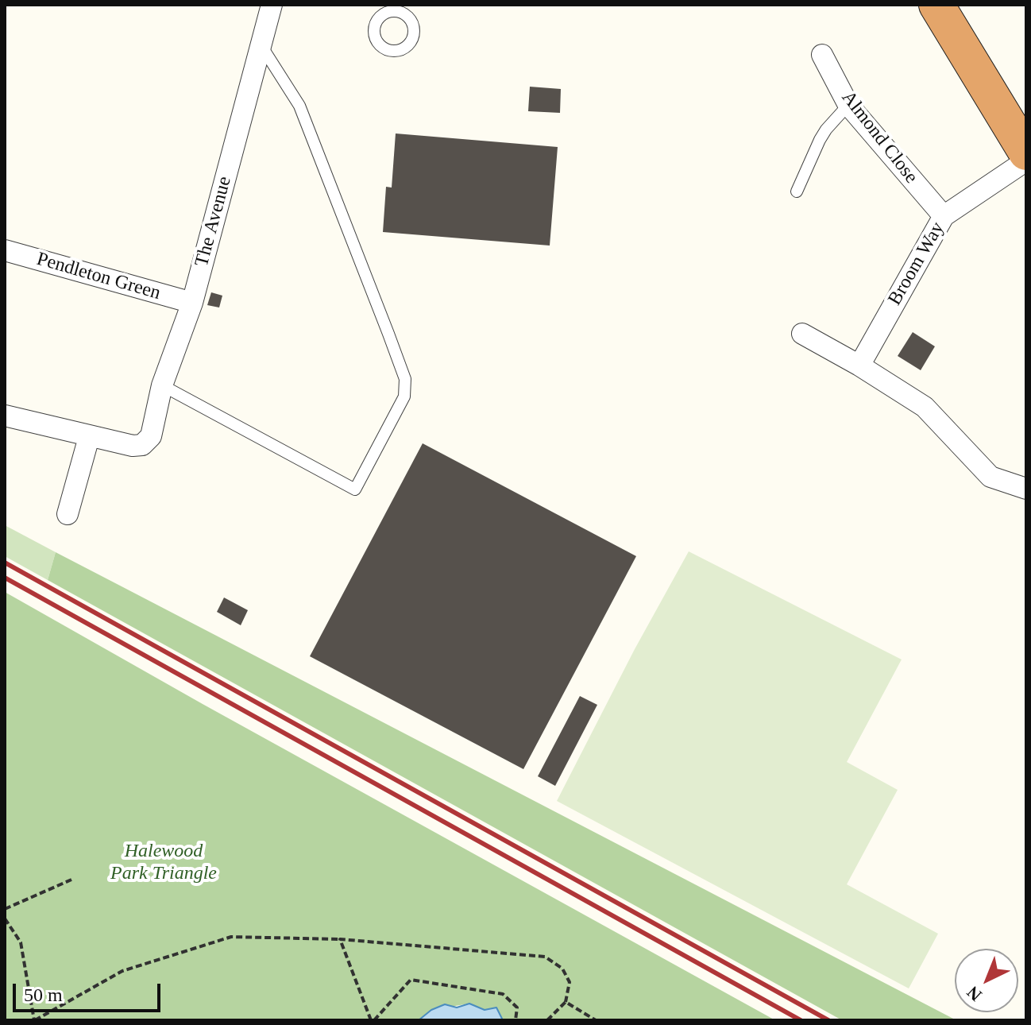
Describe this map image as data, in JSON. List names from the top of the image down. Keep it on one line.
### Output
{"streets":{"street":["Almond Close","The Avenue","Broom Way","Pendleton Green"]},"crossings":[["Almond Close","Broom Way"],["The Avenue","Pendleton Green"]],"parks":["Halewood Park Triangle"],"scale_bar":"50 m","north":"bottom left"}
